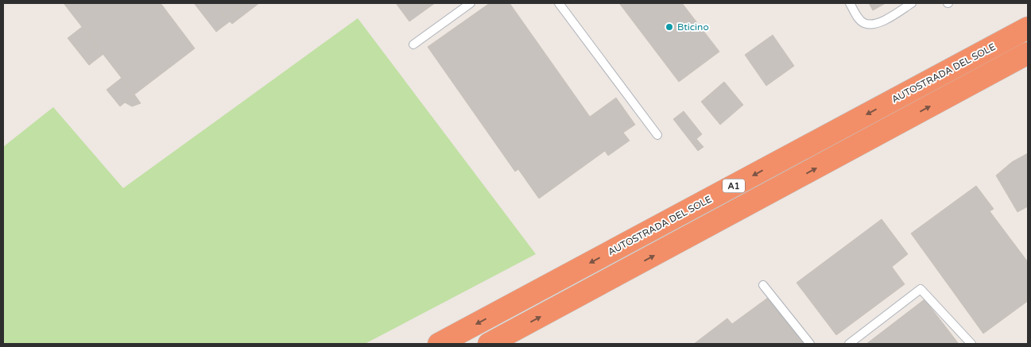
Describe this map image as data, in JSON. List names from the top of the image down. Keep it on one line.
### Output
{"streets":{"highway":["AUTOSTRADA DEL SOLE","A1"]},"places":["Bticino"]}
